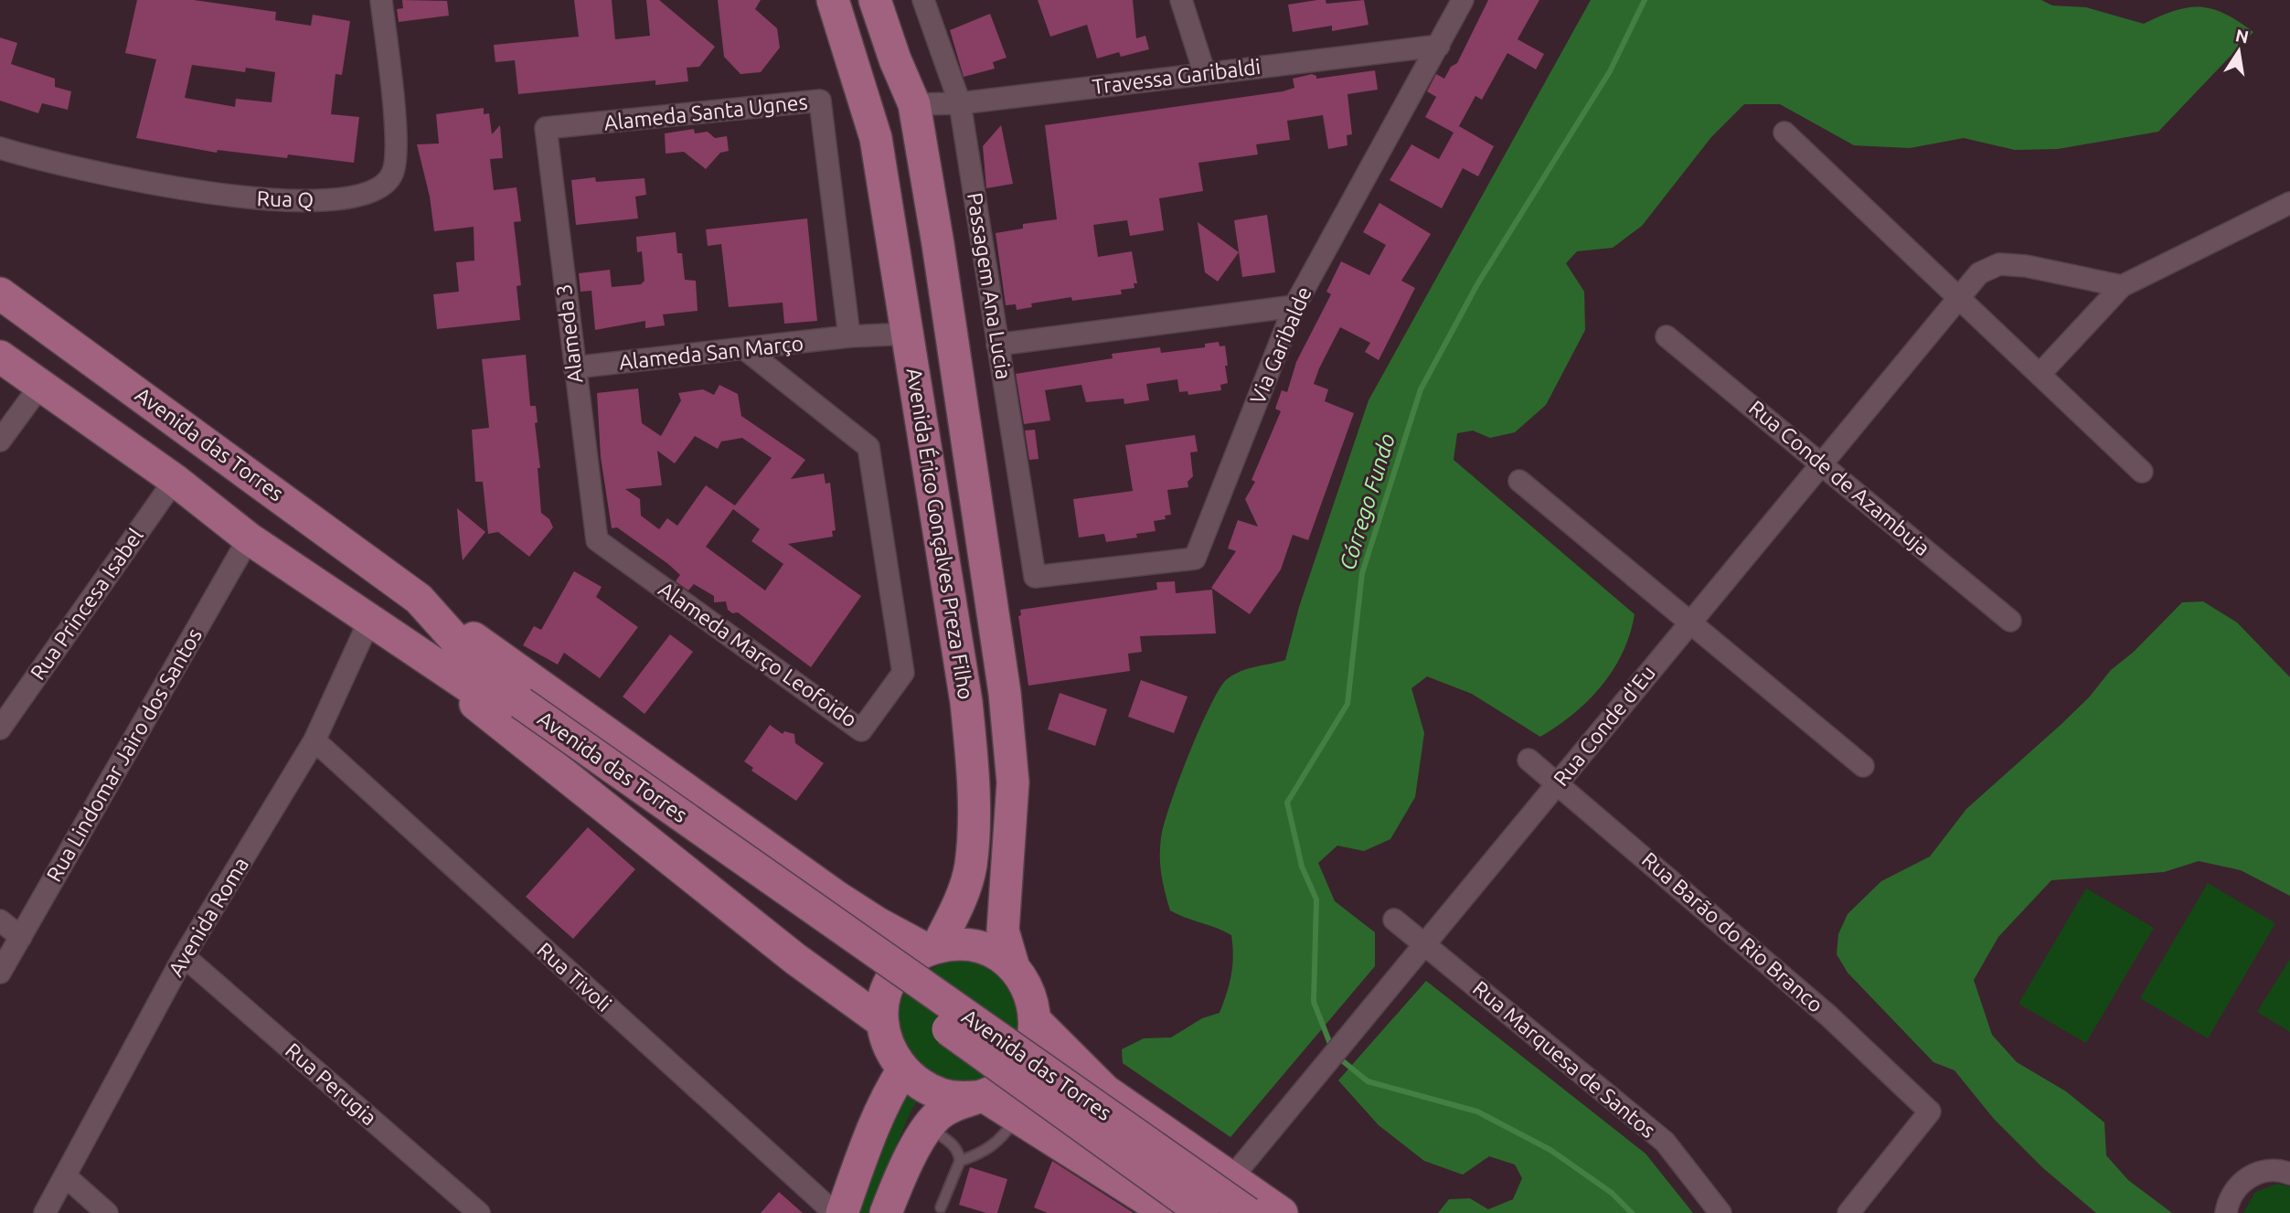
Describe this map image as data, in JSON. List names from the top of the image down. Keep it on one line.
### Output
{"streets":{"main road":["Avenida das Torres","Avenida Érico Gonçalves Preza Filho"],"street":["Travessa Garibaldi","Alameda Santa Ugnes","Rua Q","Passagem Ana Lucia","Alameda 3","Via Garibalde","Alameda San Março","Rua Conde de Azambuja","Rua Princesa Isabel","Alameda Março Leofoido","Rua Conde d'Eu","Rua Lindomar Jairo dos Santos","Avenida Roma","Rua Barão do Rio Branco","Rua Tivoli","Rua Marquesa de Santos","Rua Perugia"]},"crossings":[["Travessa Garibaldi","Passagem Ana Lucia"],["Travessa Garibaldi","Via Garibalde"],["Travessa Garibaldi","Avenida Érico Gonçalves Preza Filho"],["Alameda Santa Ugnes","Alameda 3"],["Alameda Santa Ugnes","Alameda San Março"],["Passagem Ana Lucia","Via Garibalde"],["Alameda 3","Alameda San Março"],["Alameda 3","Alameda Março Leofoido"],["Alameda San Março","Avenida Érico Gonçalves Preza Filho"],["Alameda San Março","Alameda Março Leofoido"],["Avenida das Torres","Rua Princesa Isabel"],["Avenida das Torres","Rua Lindomar Jairo dos Santos"],["Avenida das Torres","Avenida Roma"],["Rua Conde de Azambuja","Rua Conde d'Eu"],["Rua Conde d'Eu","Rua Barão do Rio Branco"],["Rua Conde d'Eu","Rua Marquesa de Santos"],["Avenida Roma","Rua Tivoli"],["Avenida Roma","Rua Perugia"]],"water":["Córrego Fundo"],"north":"top"}
